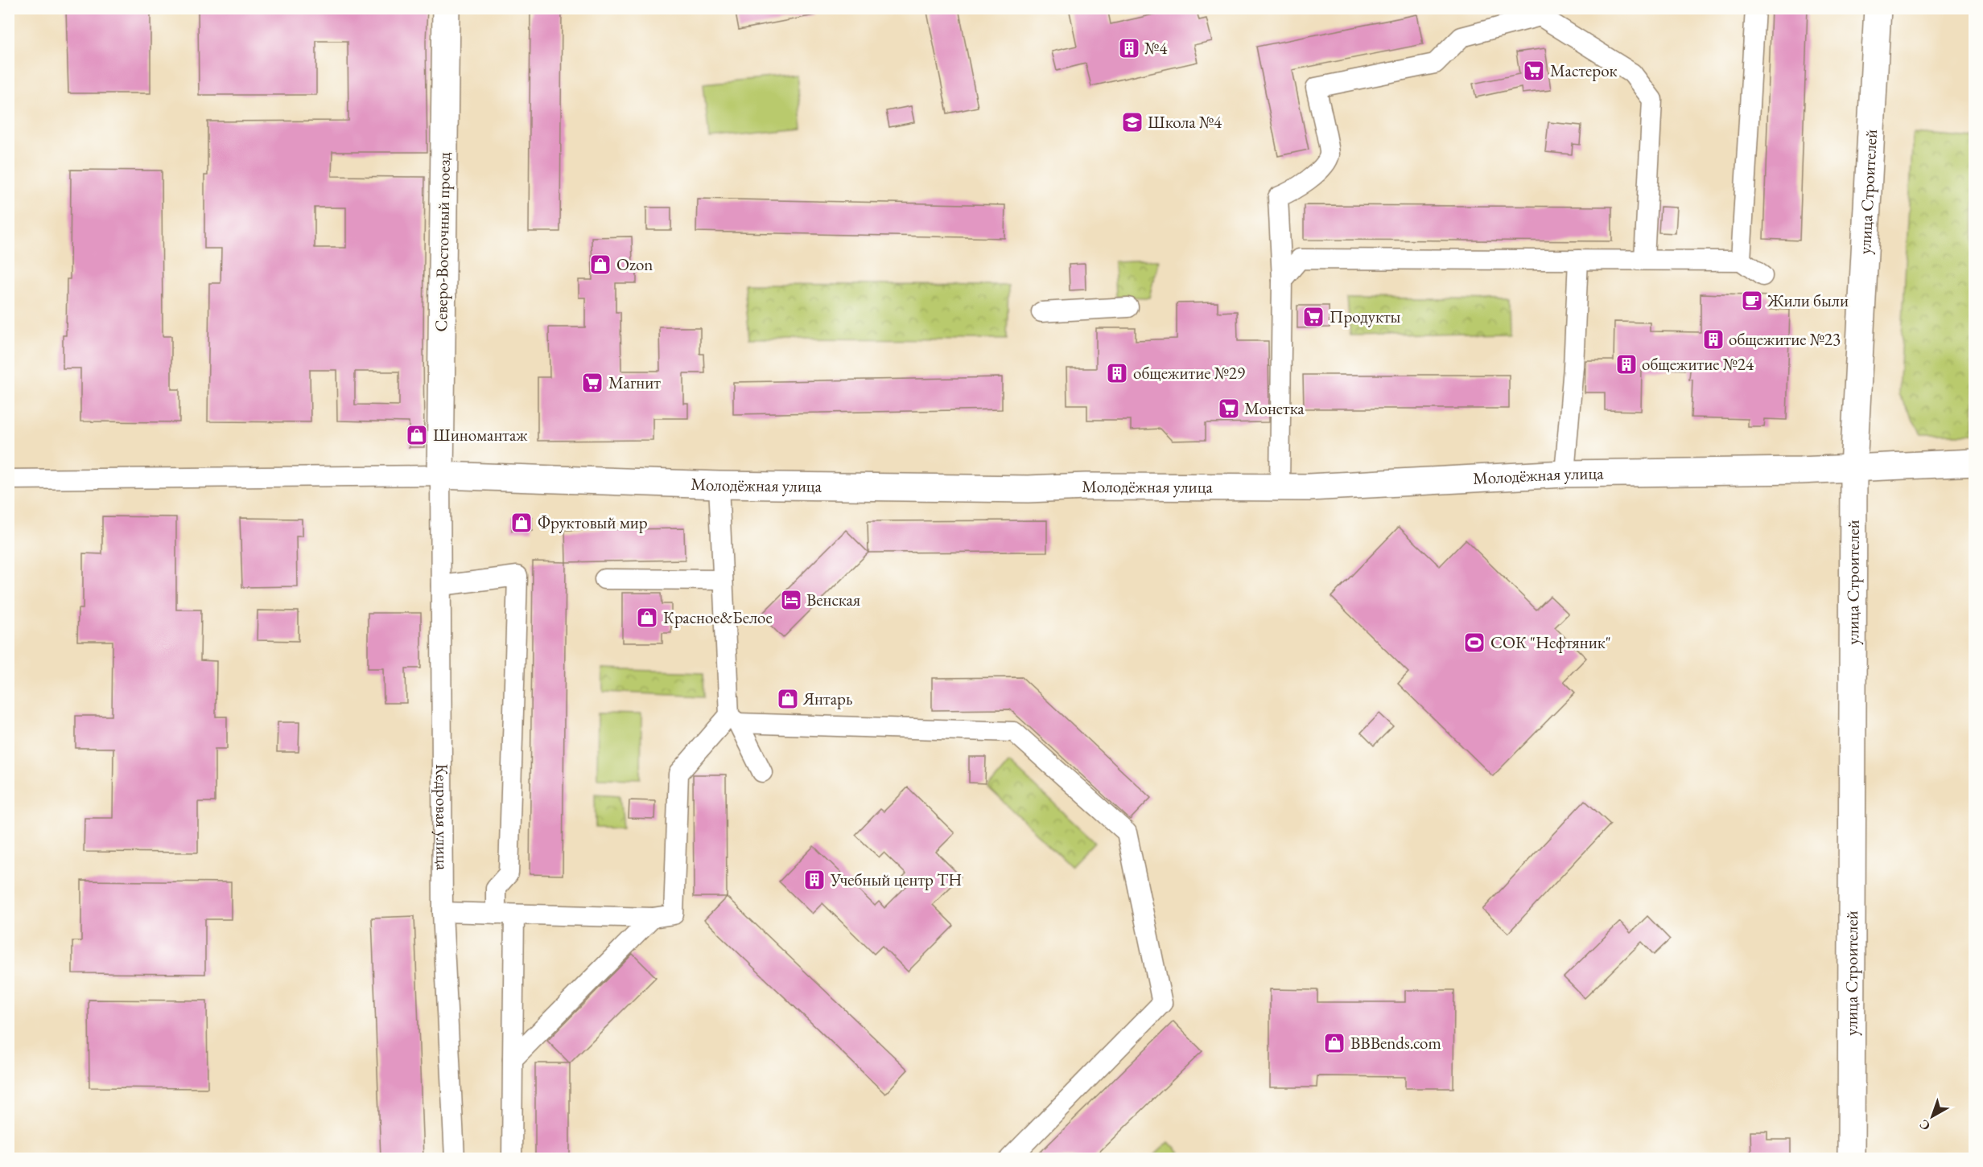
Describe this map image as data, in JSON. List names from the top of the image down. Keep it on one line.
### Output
{"streets":{"street":["улица Строителей","Северо-Восточный проезд","Молодёжная улица","Кедровая улица"]},"crossings":[["улица Строителей","Молодёжная улица"],["Северо-Восточный проезд","Молодёжная улица"],["Северо-Восточный проезд","Кедровая улица"],["Молодёжная улица","Кедровая улица"]],"places":{"building":["№4","общежитие №23","общежитие №24","общежитие №29","Учебный центр ТН"],"supermarket":["Мастерок","Продукты","Магнит","Монетка"],"school or university":["Школа №4"],"shop":["Ozon","Шиномантаж","Фруктовый мир","Красное&Белое","Янтарь","BBBends.com"],"cafe":["Жили были"],"hotel":["Венская"],"sports":["СОК \"Нефтяник\""]},"north":"bottom left"}
